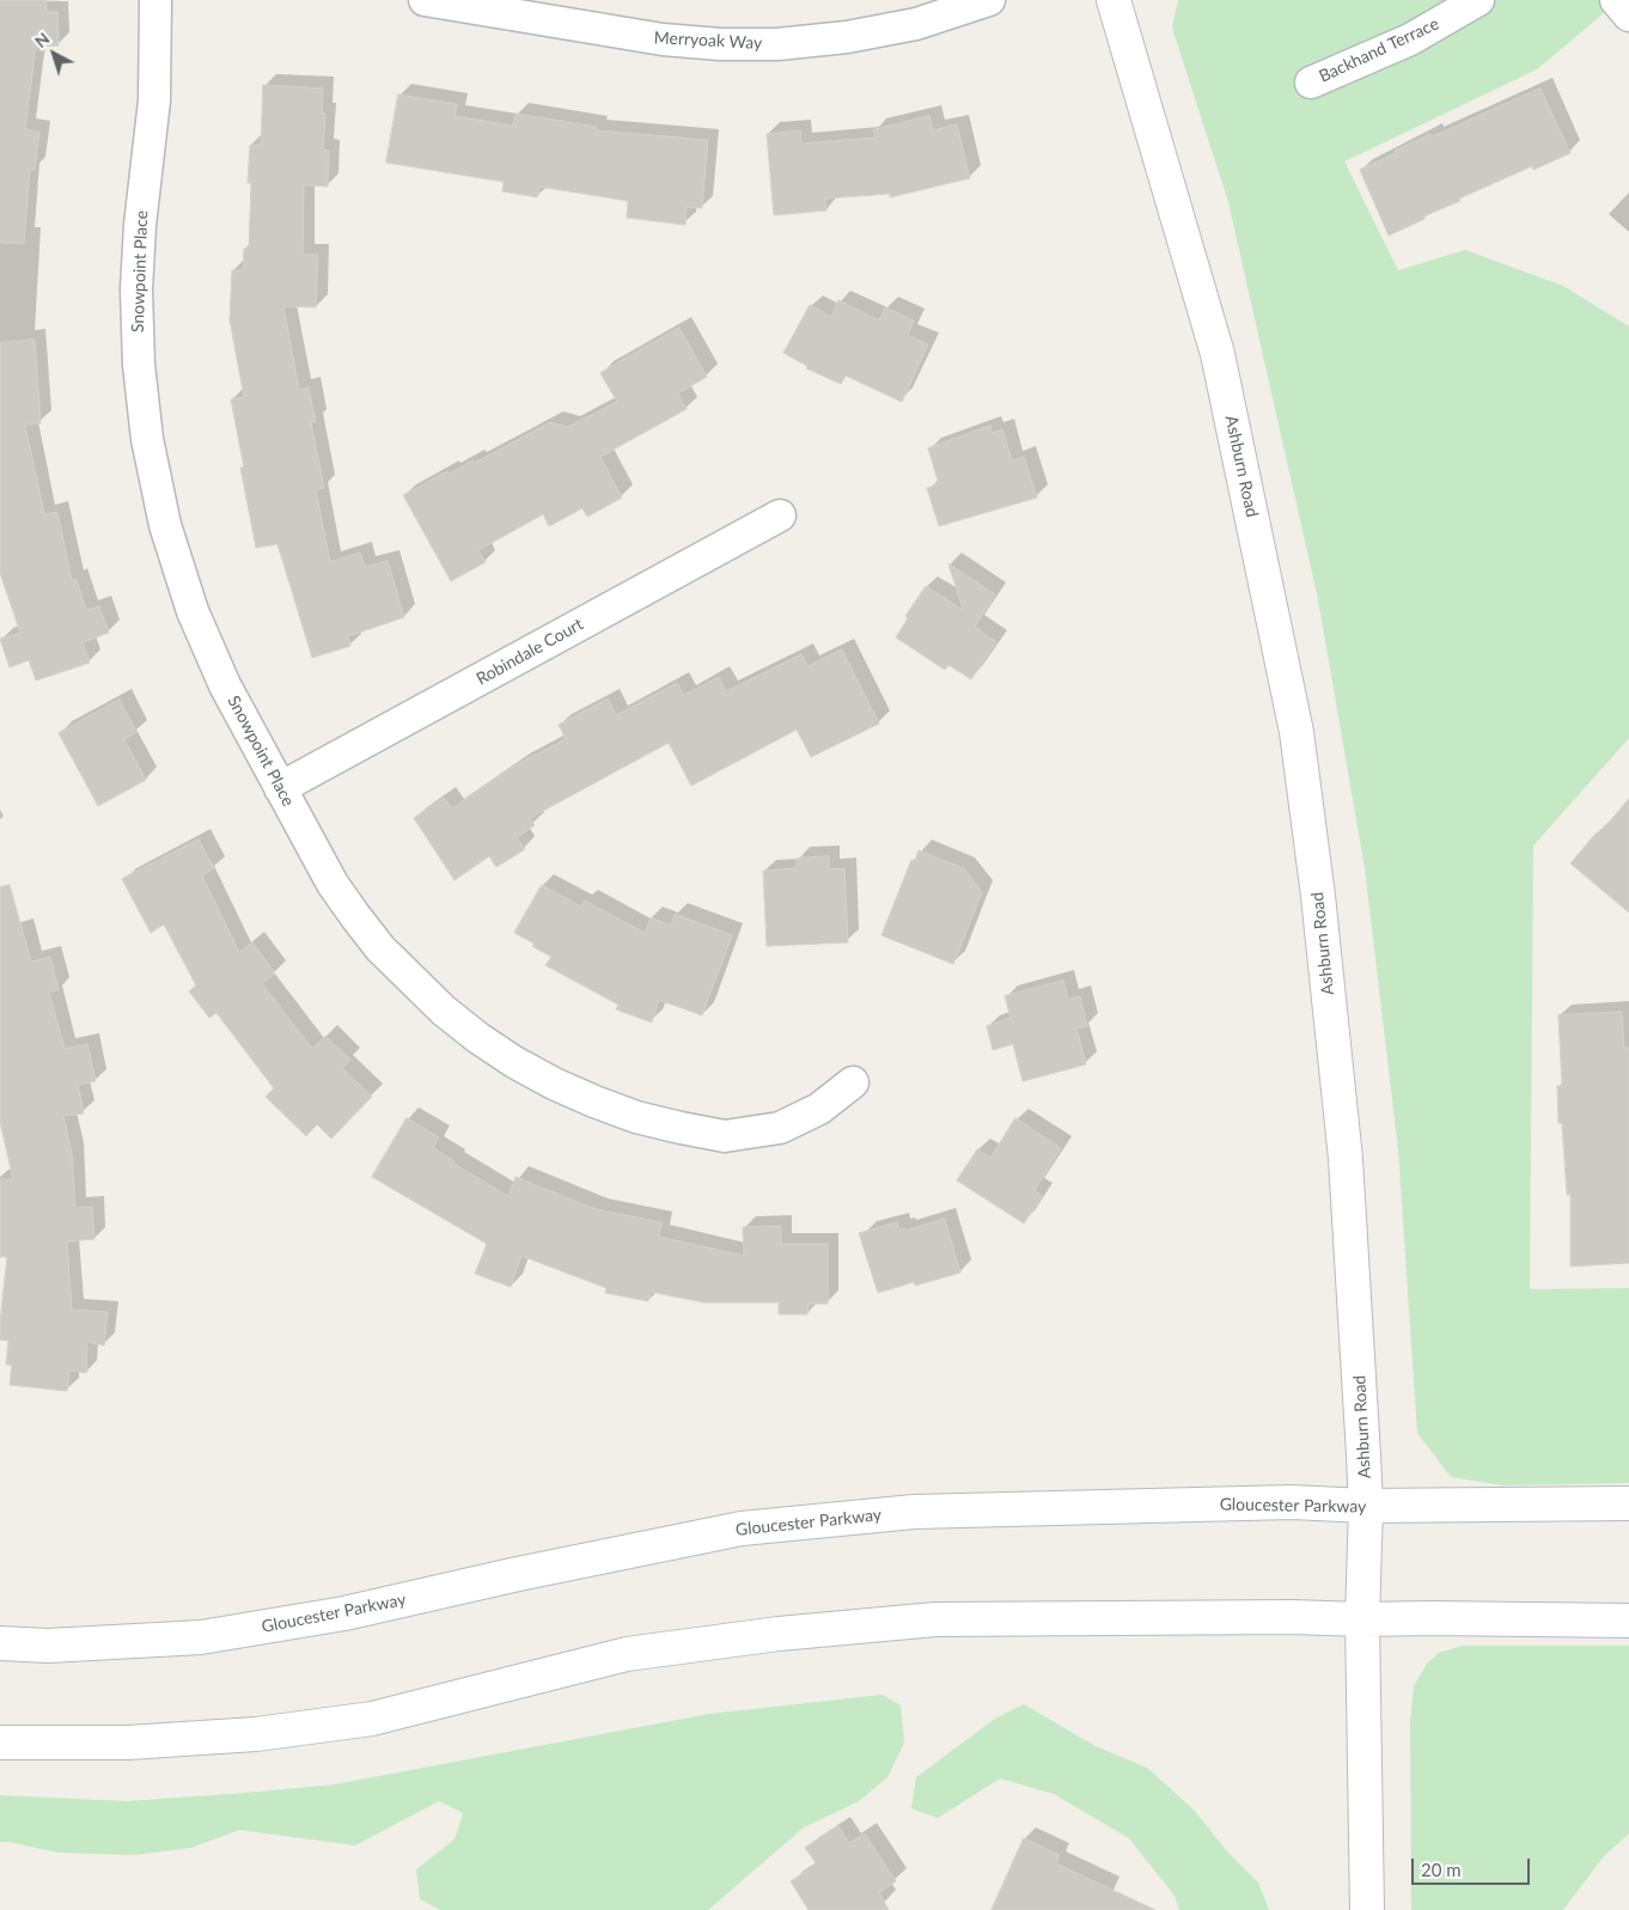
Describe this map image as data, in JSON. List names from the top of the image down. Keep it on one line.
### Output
{"streets":{"main road":["Ashburn Road","Gloucester Parkway"],"street":["Merryoak Way","Backhand Terrace","Snowpoint Place","Robindale Court"]},"crossings":[["Snowpoint Place","Robindale Court"],["Ashburn Road","Gloucester Parkway"]],"scale_bar":"20 m","north":"top left"}
